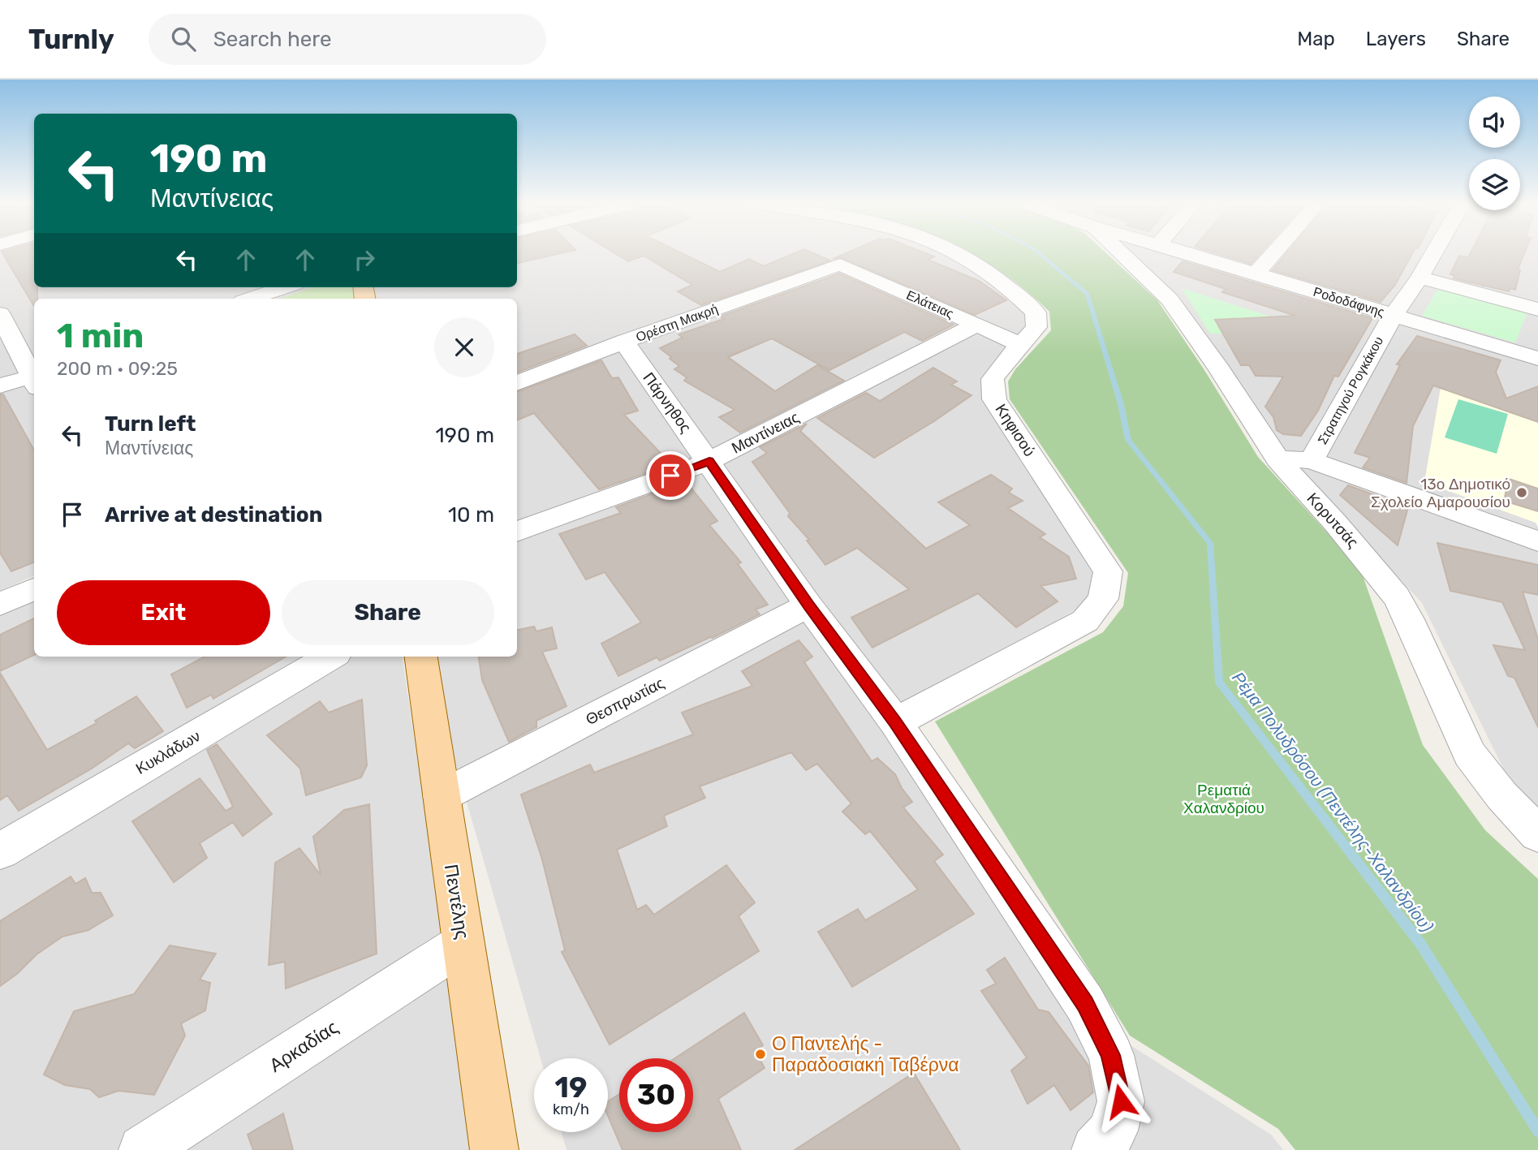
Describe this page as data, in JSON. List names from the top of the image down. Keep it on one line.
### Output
{"streets":{"main road":["Πεντέλης"],"street":["Ροδοδάφνης","Ελάτειας","Ορέστη Μακρή","Στρατηγού Ρογκάκου","Πάρνηθος","Κηφισού","Μαντίνειας","Κορυτσάς","Θεσπρωτίας","Κυκλάδων","Αρκαδίας"]},"crossings":[["Ροδοδάφνης","Στρατηγού Ρογκάκου"],["Ελάτειας","Ορέστη Μακρή"],["Ελάτειας","Κηφισού"],["Ελάτειας","Μαντίνειας"],["Ορέστη Μακρή","Πάρνηθος"],["Στρατηγού Ρογκάκου","Κορυτσάς"],["Πάρνηθος","Κηφισού"],["Πάρνηθος","Μαντίνειας"],["Πάρνηθος","Θεσπρωτίας"],["Θεσπρωτίας","Πεντέλης"],["Πεντέλης","Αρκαδίας"]],"water":["Ρέμα Πολυδρόσου (Πεντέλης-Χαλανδρίου)"],"parks":["Ρεματιά Χαλανδρίου"],"places":["13ο Δημοτικό Σχολείο Αμαρουσίου","Ο Παντελής - Παραδοσιακή Ταβέρνα"],"page":{"header":"Turnly","search":"Search here","nav":["Map","Layers","Share"],"turn":["190 m","Μαντίνειας"],"heading":["1 min","200 m · 09:25"],"list":[{"name":"Turn left","note":"Μαντίνειας","value":"190 m"},{"name":"Arrive at destination","value":"10 m"}],"buttons":["Exit","Share"],"speed":"19 km/h","limit":"30"}}
